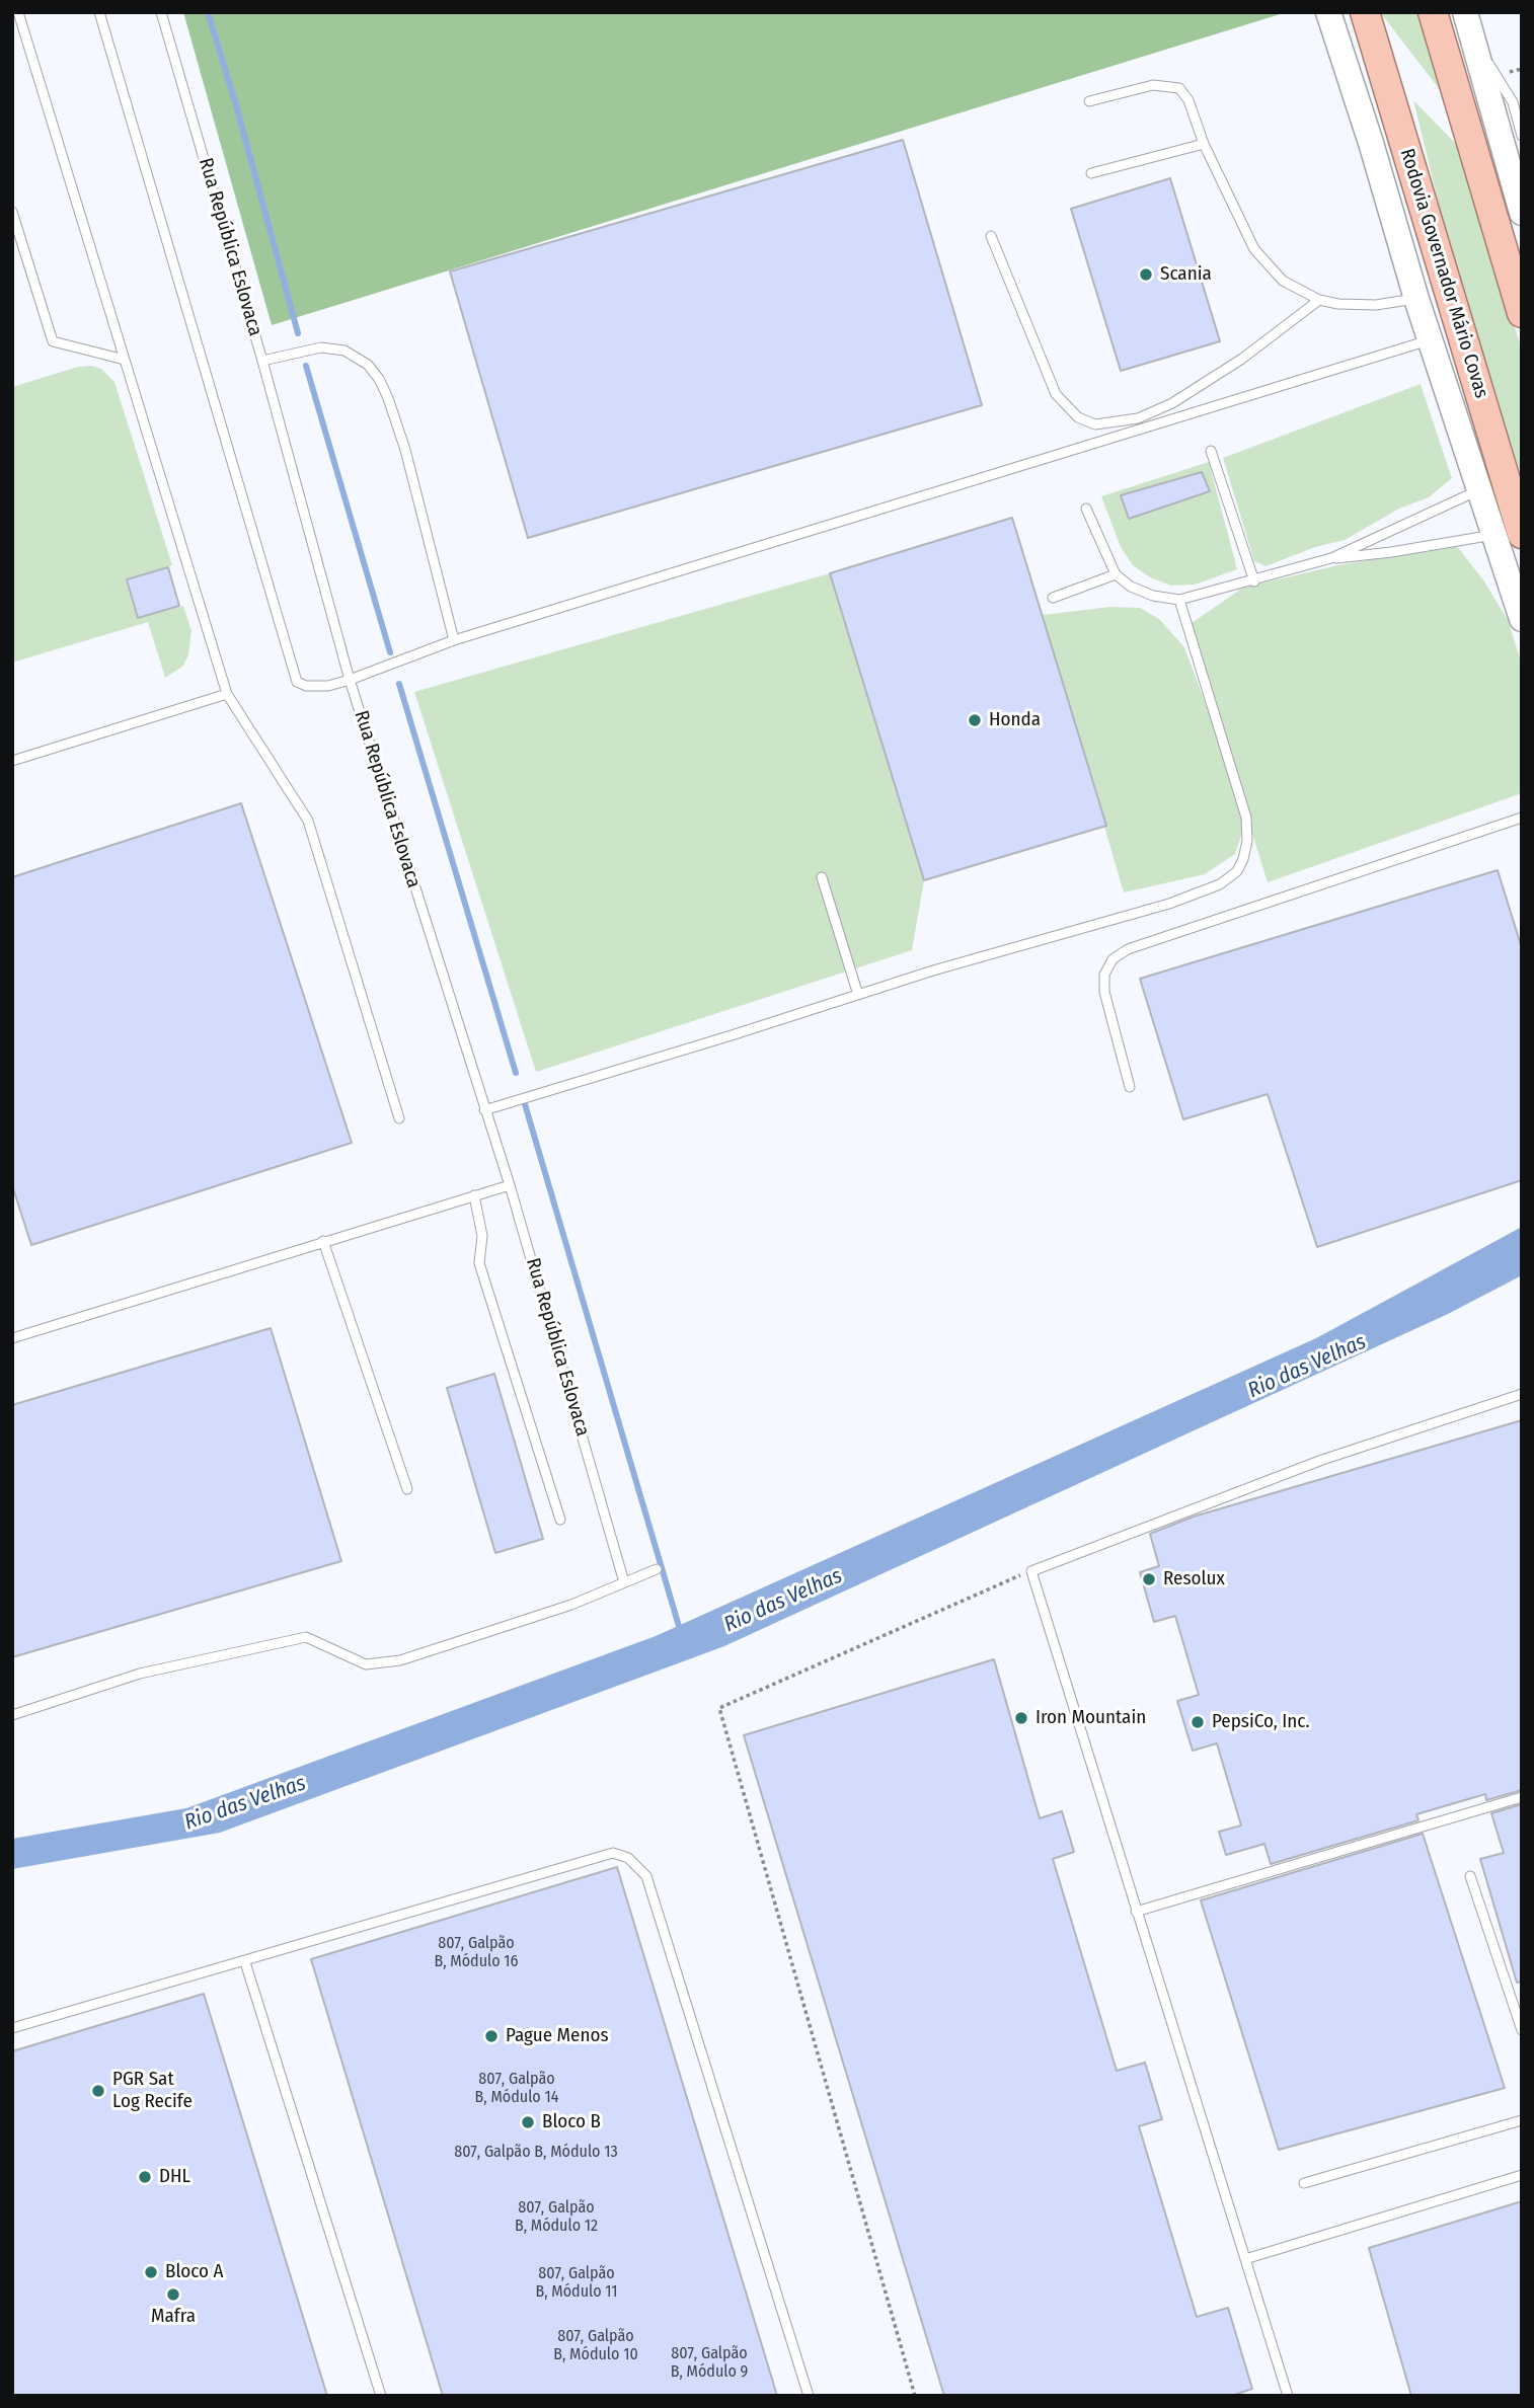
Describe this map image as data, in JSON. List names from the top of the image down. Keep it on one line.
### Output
{"streets":{"highway":["Rodovia Governador Mário Covas"],"lane":["Rua República Eslovaca"]},"water":["Rio das Velhas"],"places":["Scania","Honda","Resolux","Iron Mountain","PepsiCo, Inc.","Pague Menos","PGR Sat Log Recife","Bloco B","DHL","Bloco A","Mafra"],"house_numbers":["807, Galpão B, Módulo 16","807, Galpão B, Módulo 14","807, Galpão B, Módulo 13","807, Galpão B, Módulo 12","807, Galpão B, Módulo 11","807, Galpão B, Módulo 10","807, Galpão B, Módulo 9"]}
